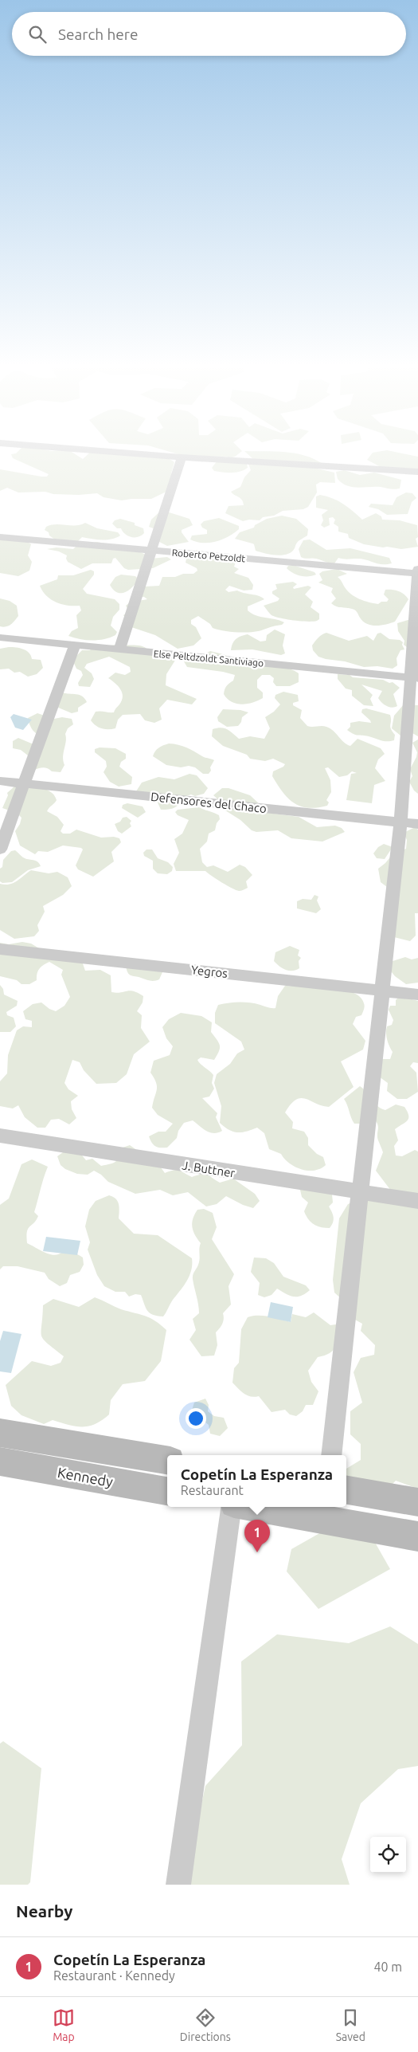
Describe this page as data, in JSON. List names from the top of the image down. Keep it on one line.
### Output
{"streets":{"main road":["Kennedy"],"street":["Roberto Petzoldt","Else Peltdzoldt Santiviago","Defensores del Chaco","Yegros","J. Buttner"]},"page":{"search":"Search here","popup":["Copetín La Esperanza","Restaurant"],"pins":"1","heading":"Nearby","list":[{"mark":"1","name":"Copetín La Esperanza","note":"Restaurant · Kennedy","value":"40 m"}],"nav":["Map","Directions","Saved"]}}
